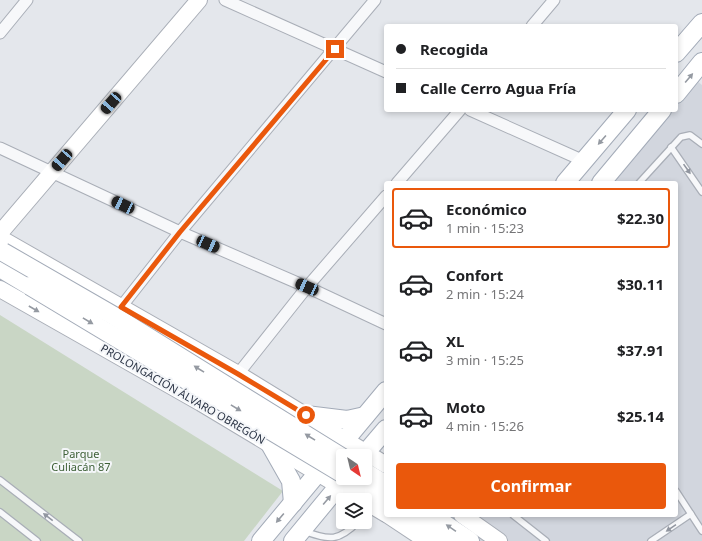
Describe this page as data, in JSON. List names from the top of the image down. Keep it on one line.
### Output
{"streets":{"main road":["PROLONGACIÓN ÁLVARO OBREGÓN"]},"parks":["Parque Culiacán 87"],"north":"bottom right","page":{"banner":["Recogida","Calle Cerro Agua Fría"],"list":[{"name":"Económico","note":"1 min · 15:23","value":"$22.30"},{"name":"Confort","note":"2 min · 15:24","value":"$30.11"},{"name":"XL","note":"3 min · 15:25","value":"$37.91"},{"name":"Moto","note":"4 min · 15:26","value":"$25.14"}],"buttons":"Confirmar"}}
